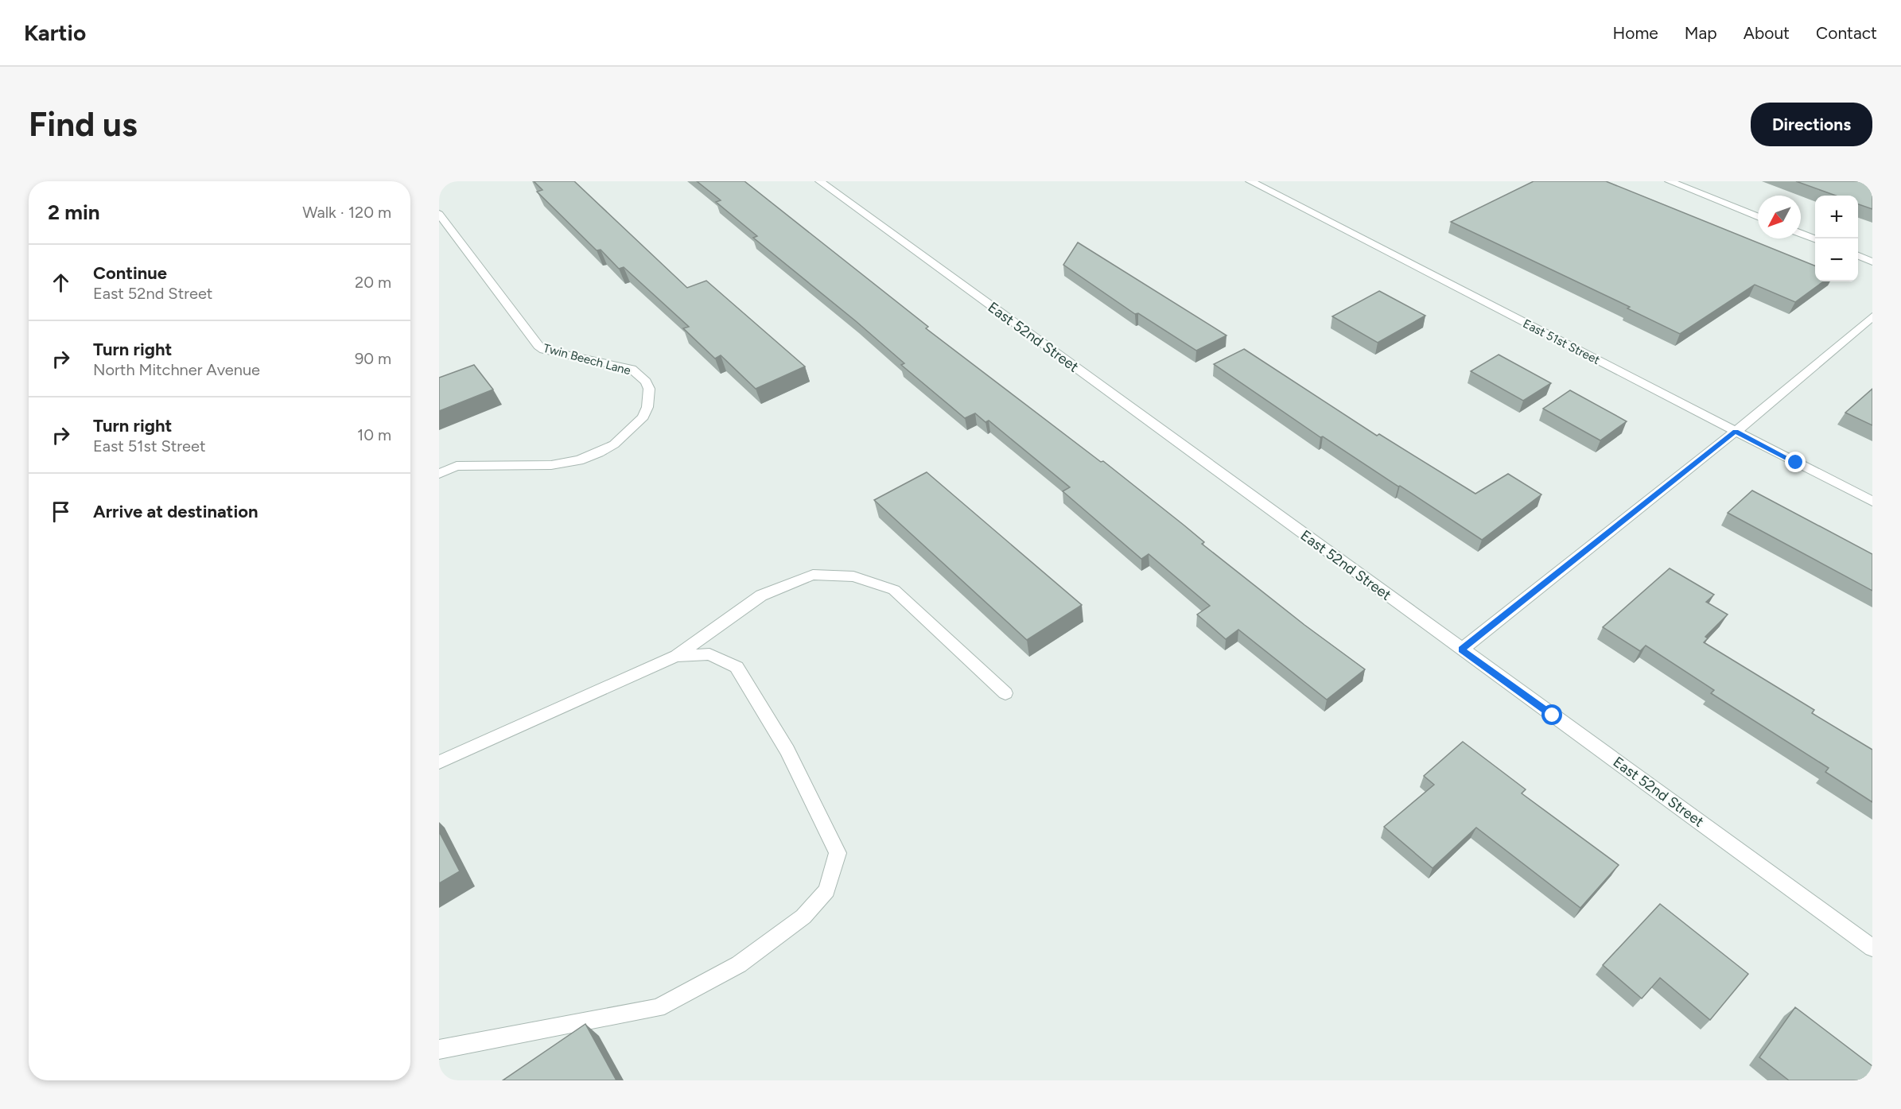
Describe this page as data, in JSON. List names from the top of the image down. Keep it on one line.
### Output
{"streets":{"street":["East 52nd Street","East 51st Street","Twin Beech Lane"]},"north":"bottom left","page":{"header":"Kartio","nav":["Home","Map","About","Contact"],"buttons":"Directions","title":"Find us","heading":["2 min","Walk · 120 m"],"map_buttons":["+","−"],"list":[["Continue","East 52nd Street","20 m"],["Turn right","North Mitchner Avenue","90 m"],["Turn right","East 51st Street","10 m"],"Arrive at destination"]}}
